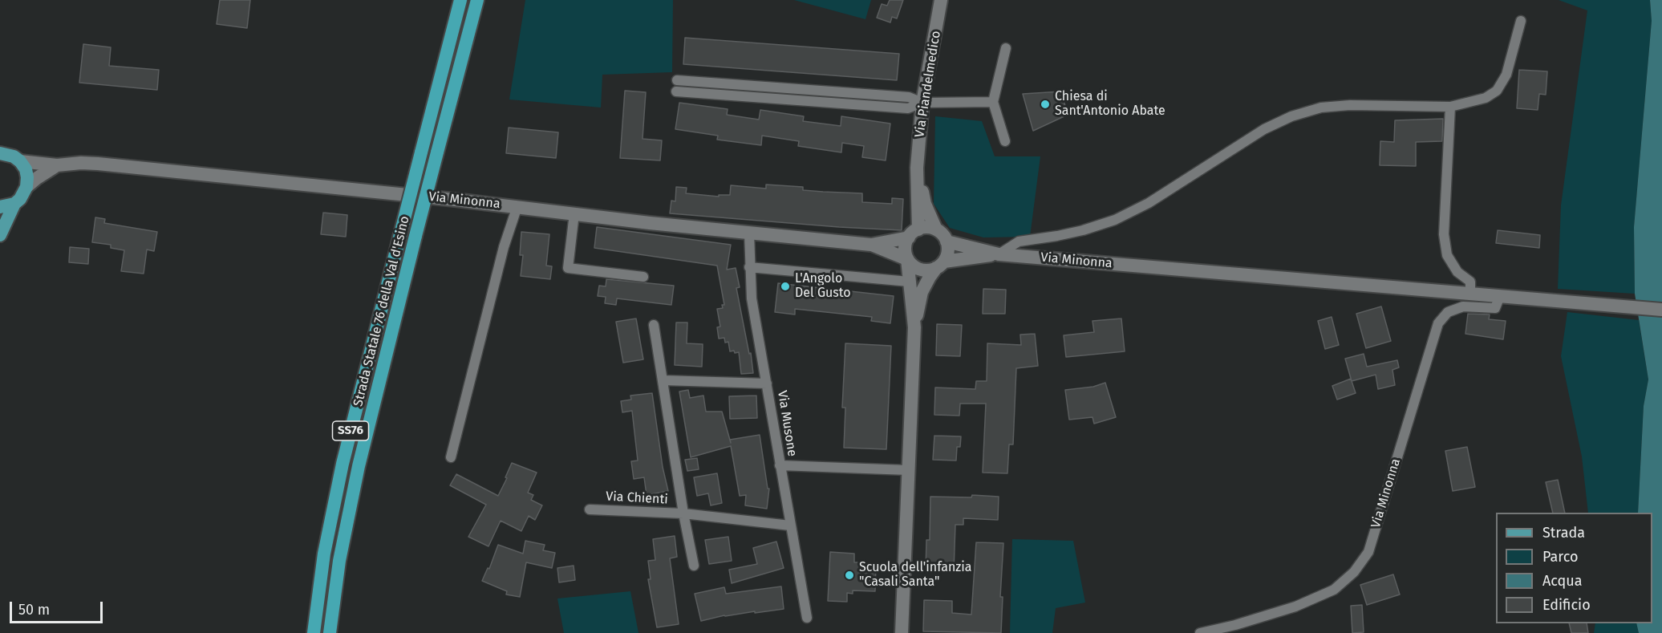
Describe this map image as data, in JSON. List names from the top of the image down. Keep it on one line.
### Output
{"streets":{"highway":["Strada Statale 76 della Val d'Esino","SS76"],"main road":["Via Piandelmedico","Via Minonna"],"street":["Via Musone","Via Chienti"]},"crossings":[["Via Piandelmedico","Via Minonna"],["Via Minonna","Via Musone"],["Via Musone","Via Chienti"]],"places":["Chiesa di Sant'Antonio Abate","L'Angolo Del Gusto","Scuola dell'infanzia \"Casali Santa\""],"legend":["Strada","Parco","Acqua","Edificio"],"scale_bar":"50 m"}
